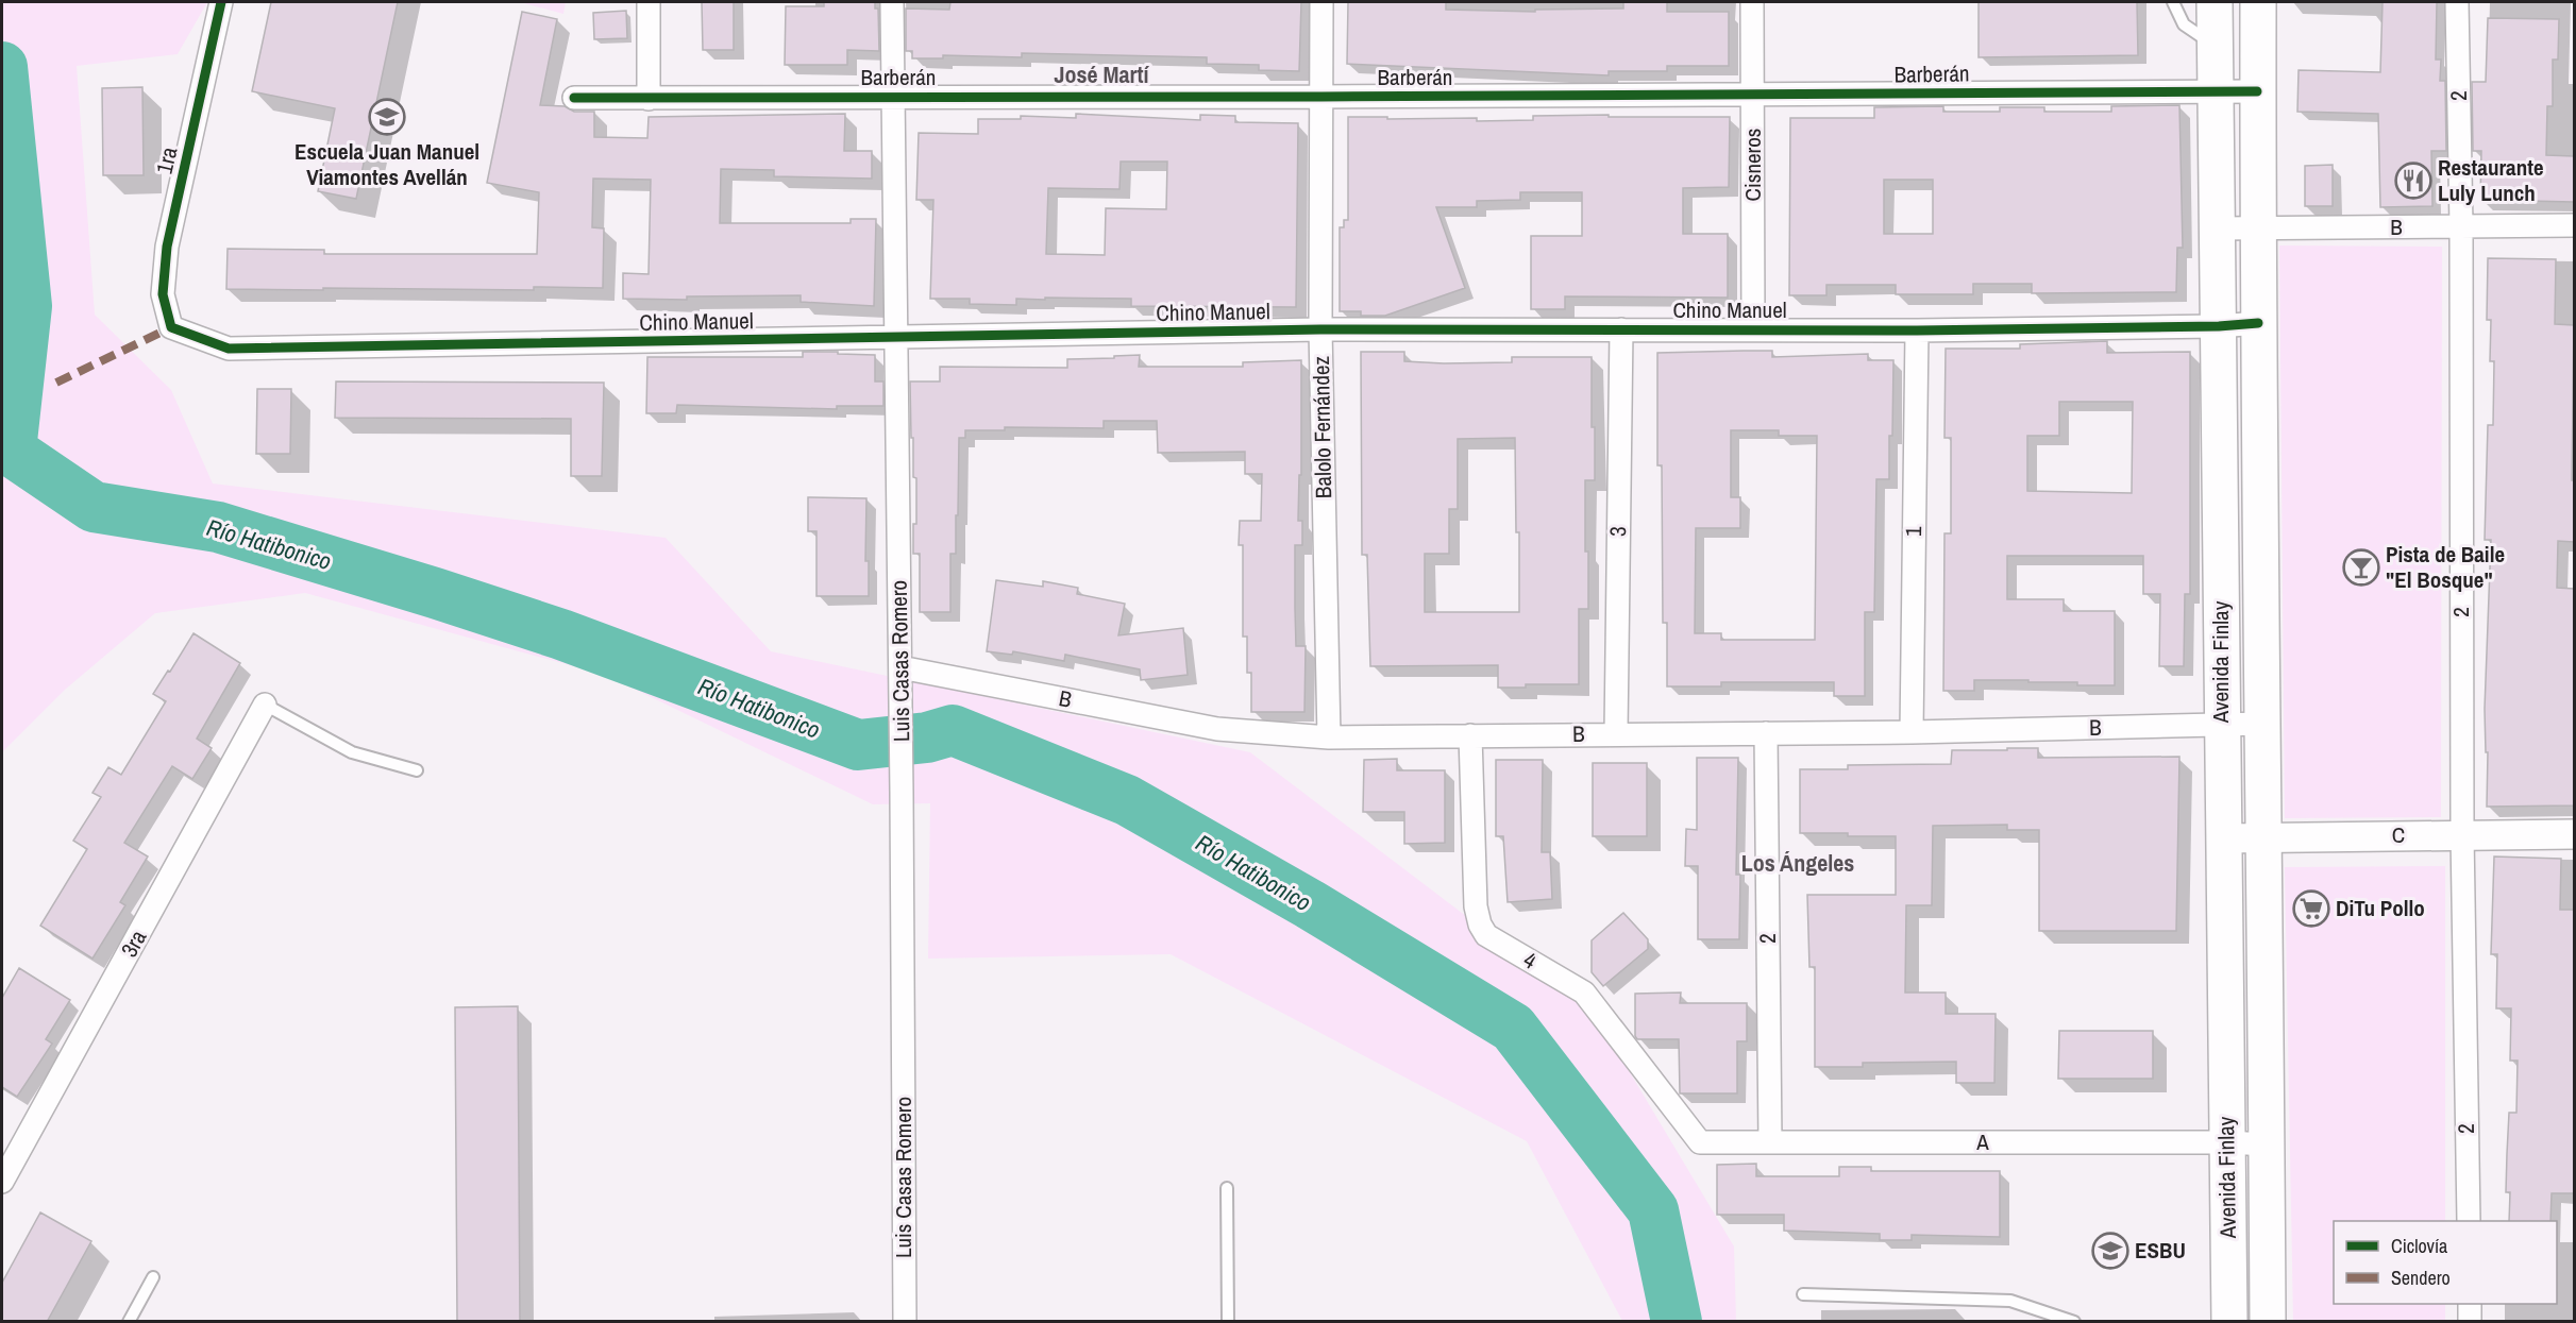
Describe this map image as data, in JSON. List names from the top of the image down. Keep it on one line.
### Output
{"streets":{"main road":["Avenida Finlay"],"street":["Barberán","2","1ra","Cisneros","B","Chino Manuel","Balolo Fernández","3","1","Luis Casas Romero","C","3ra","4","A"]},"crossings":[["Barberán","Cisneros"],["Barberán","Balolo Fernández"],["Barberán","Luis Casas Romero"],["Barberán","Avenida Finlay"],["2","B"],["2","C"],["2","A"],["1ra","Chino Manuel"],["Cisneros","Chino Manuel"],["B","Balolo Fernández"],["B","3"],["B","1"],["B","Luis Casas Romero"],["B","Avenida Finlay"],["B","4"],["Chino Manuel","Balolo Fernández"],["Chino Manuel","3"],["Chino Manuel","1"],["Chino Manuel","Luis Casas Romero"],["Chino Manuel","Avenida Finlay"],["Avenida Finlay","C"],["Avenida Finlay","A"],["4","A"]],"districts":["José Martí","Los Ángeles"],"water":["Río Hatibonico"],"places":{"school or university":["Escuela Juan Manuel Viamontes Avellán","ESBU"],"restaurant":["Restaurante Luly Lunch"],"bar":["Pista de Baile \"El Bosque\""],"supermarket":["DiTu Pollo"]},"legend":["Ciclovía","Sendero"]}
